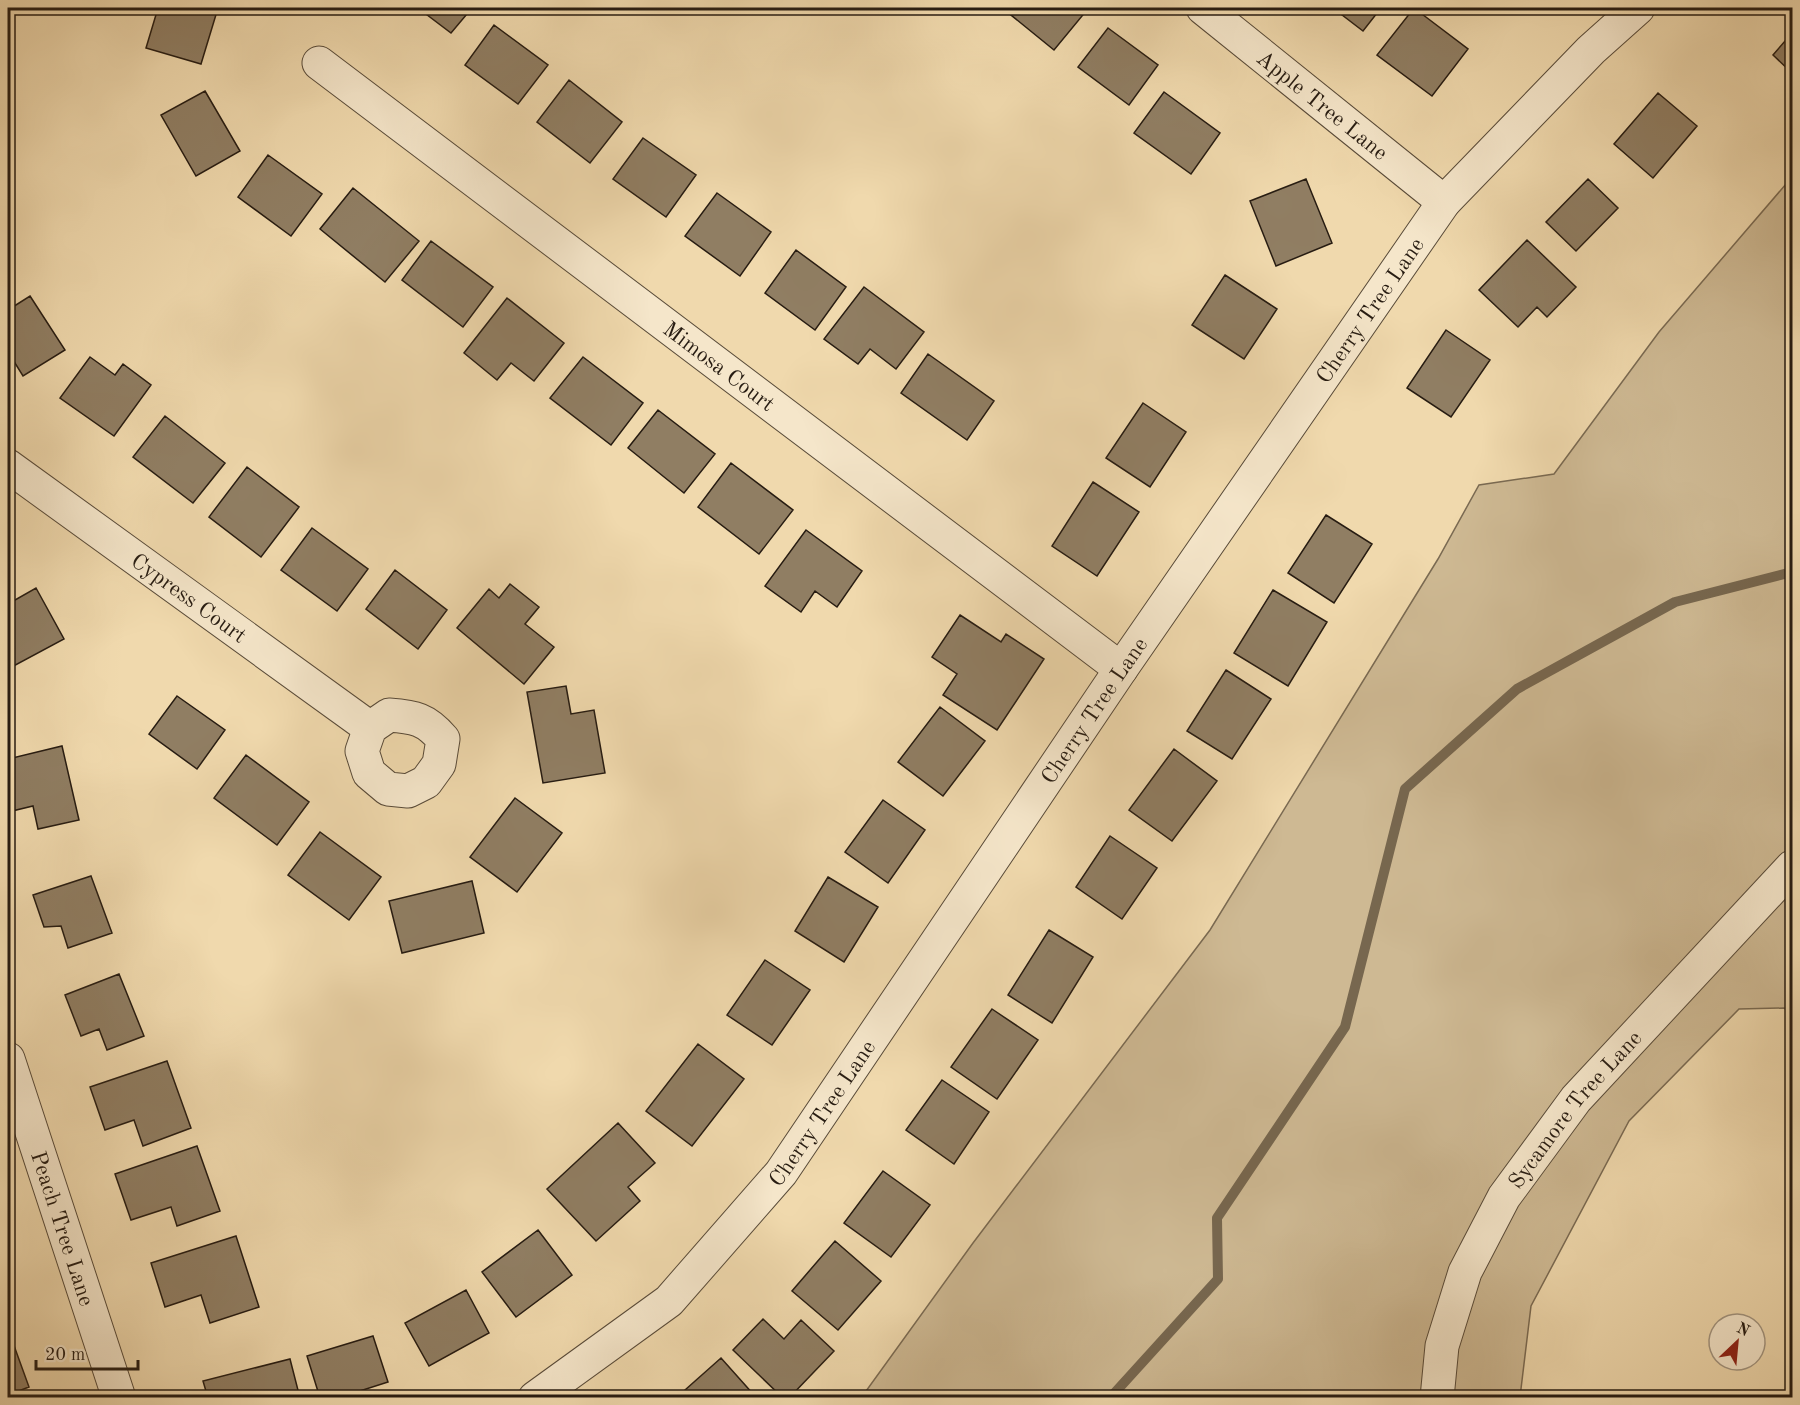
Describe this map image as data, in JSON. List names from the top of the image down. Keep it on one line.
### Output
{"streets":{"street":["Apple Tree Lane","Cherry Tree Lane","Mimosa Court","Cypress Court","Sycamore Tree Lane","Peach Tree Lane"]},"crossings":[["Apple Tree Lane","Cherry Tree Lane"],["Cherry Tree Lane","Mimosa Court"]],"scale_bar":"20 m","north":"top right"}
